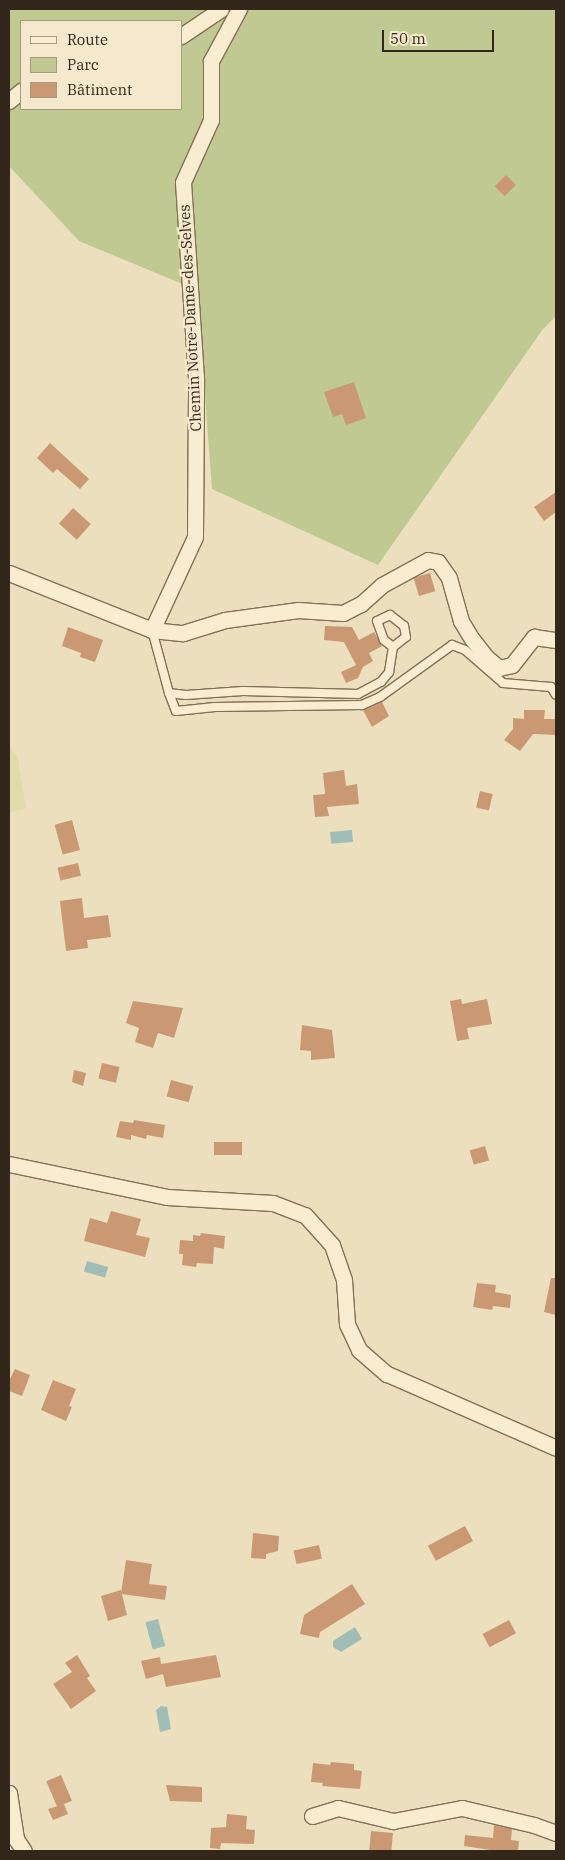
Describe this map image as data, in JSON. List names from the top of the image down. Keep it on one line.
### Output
{"streets":{"street":["Chemin Notre-Dame-des-Selves"]},"legend":["Route","Parc","Bâtiment"],"scale_bar":"50 m"}
